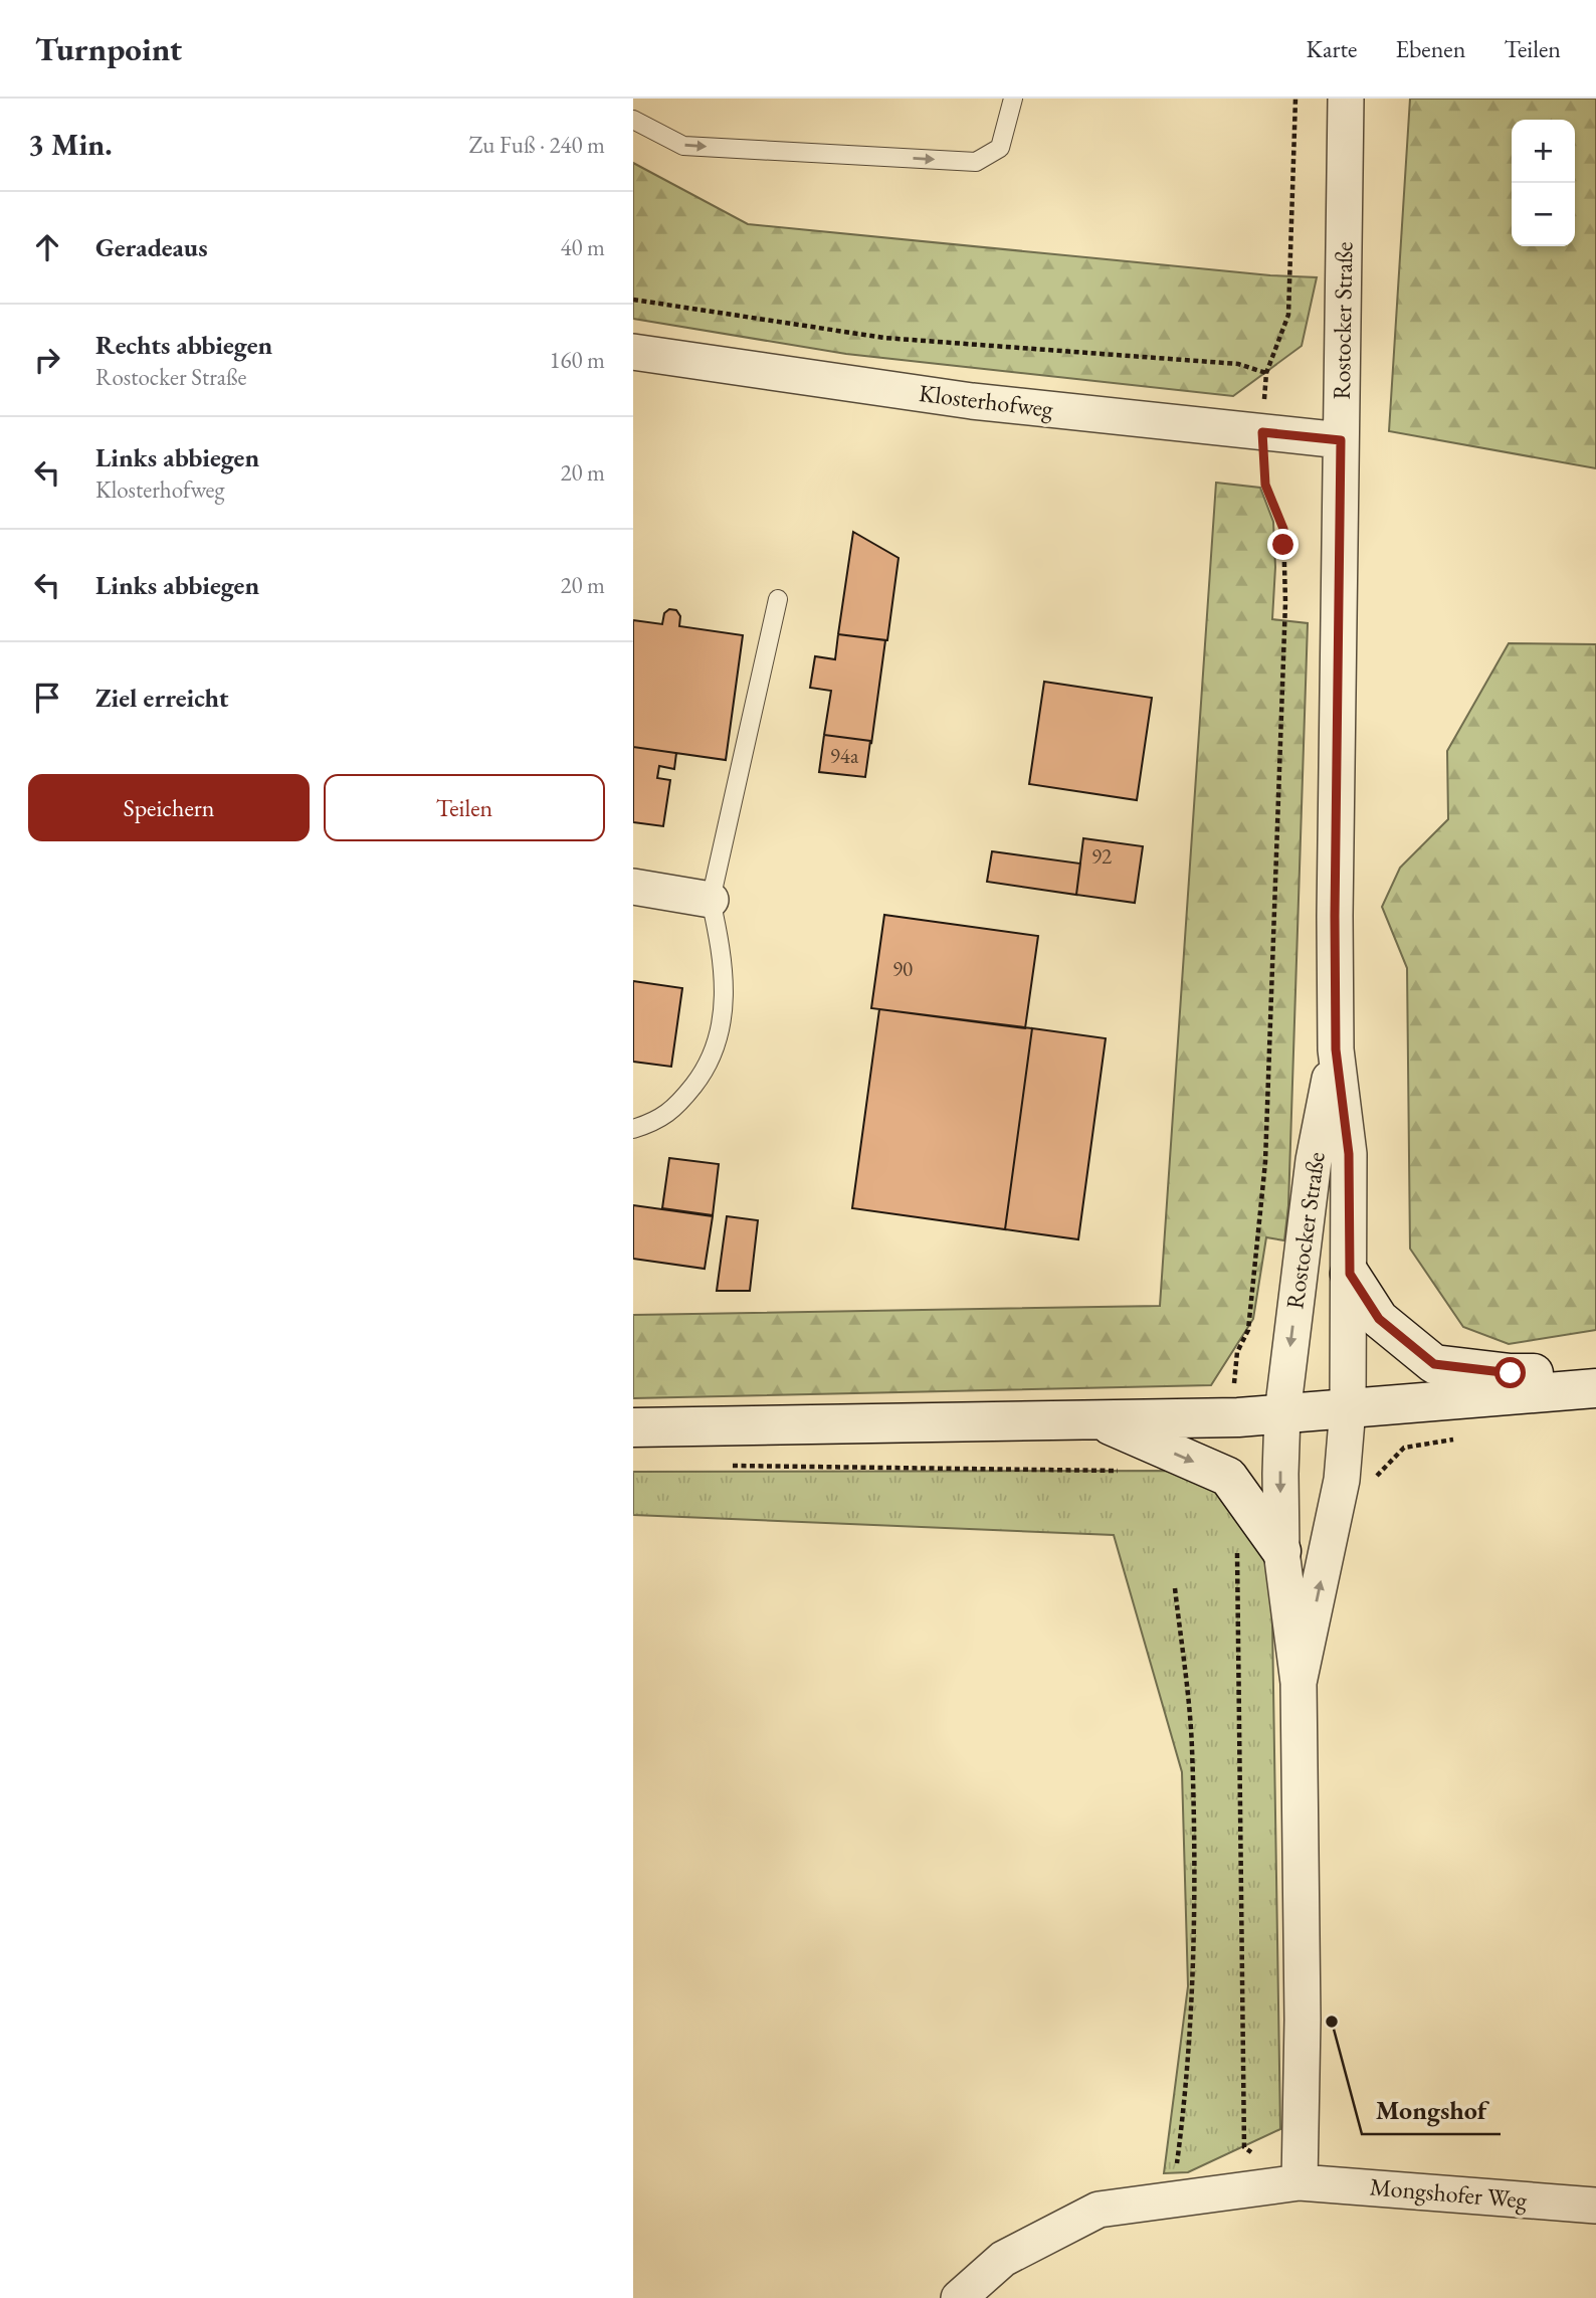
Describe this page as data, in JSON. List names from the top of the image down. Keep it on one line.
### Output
{"streets":{"street":["Rostocker Straße","Klosterhofweg","Mongshofer Weg"]},"crossings":[["Rostocker Straße","Klosterhofweg"]],"places":["Mongshof"],"house_numbers":["94a","92","90"],"page":{"header":"Turnpoint","nav":["Karte","Ebenen","Teilen"],"heading":["3 Min.","Zu Fuß · 240 m"],"map_buttons":["+","−"],"list":[["Geradeaus","40 m"],["Rechts abbiegen","Rostocker Straße","160 m"],["Links abbiegen","Klosterhofweg","20 m"],["Links abbiegen","20 m"],"Ziel erreicht"],"buttons":["Speichern","Teilen"]}}
